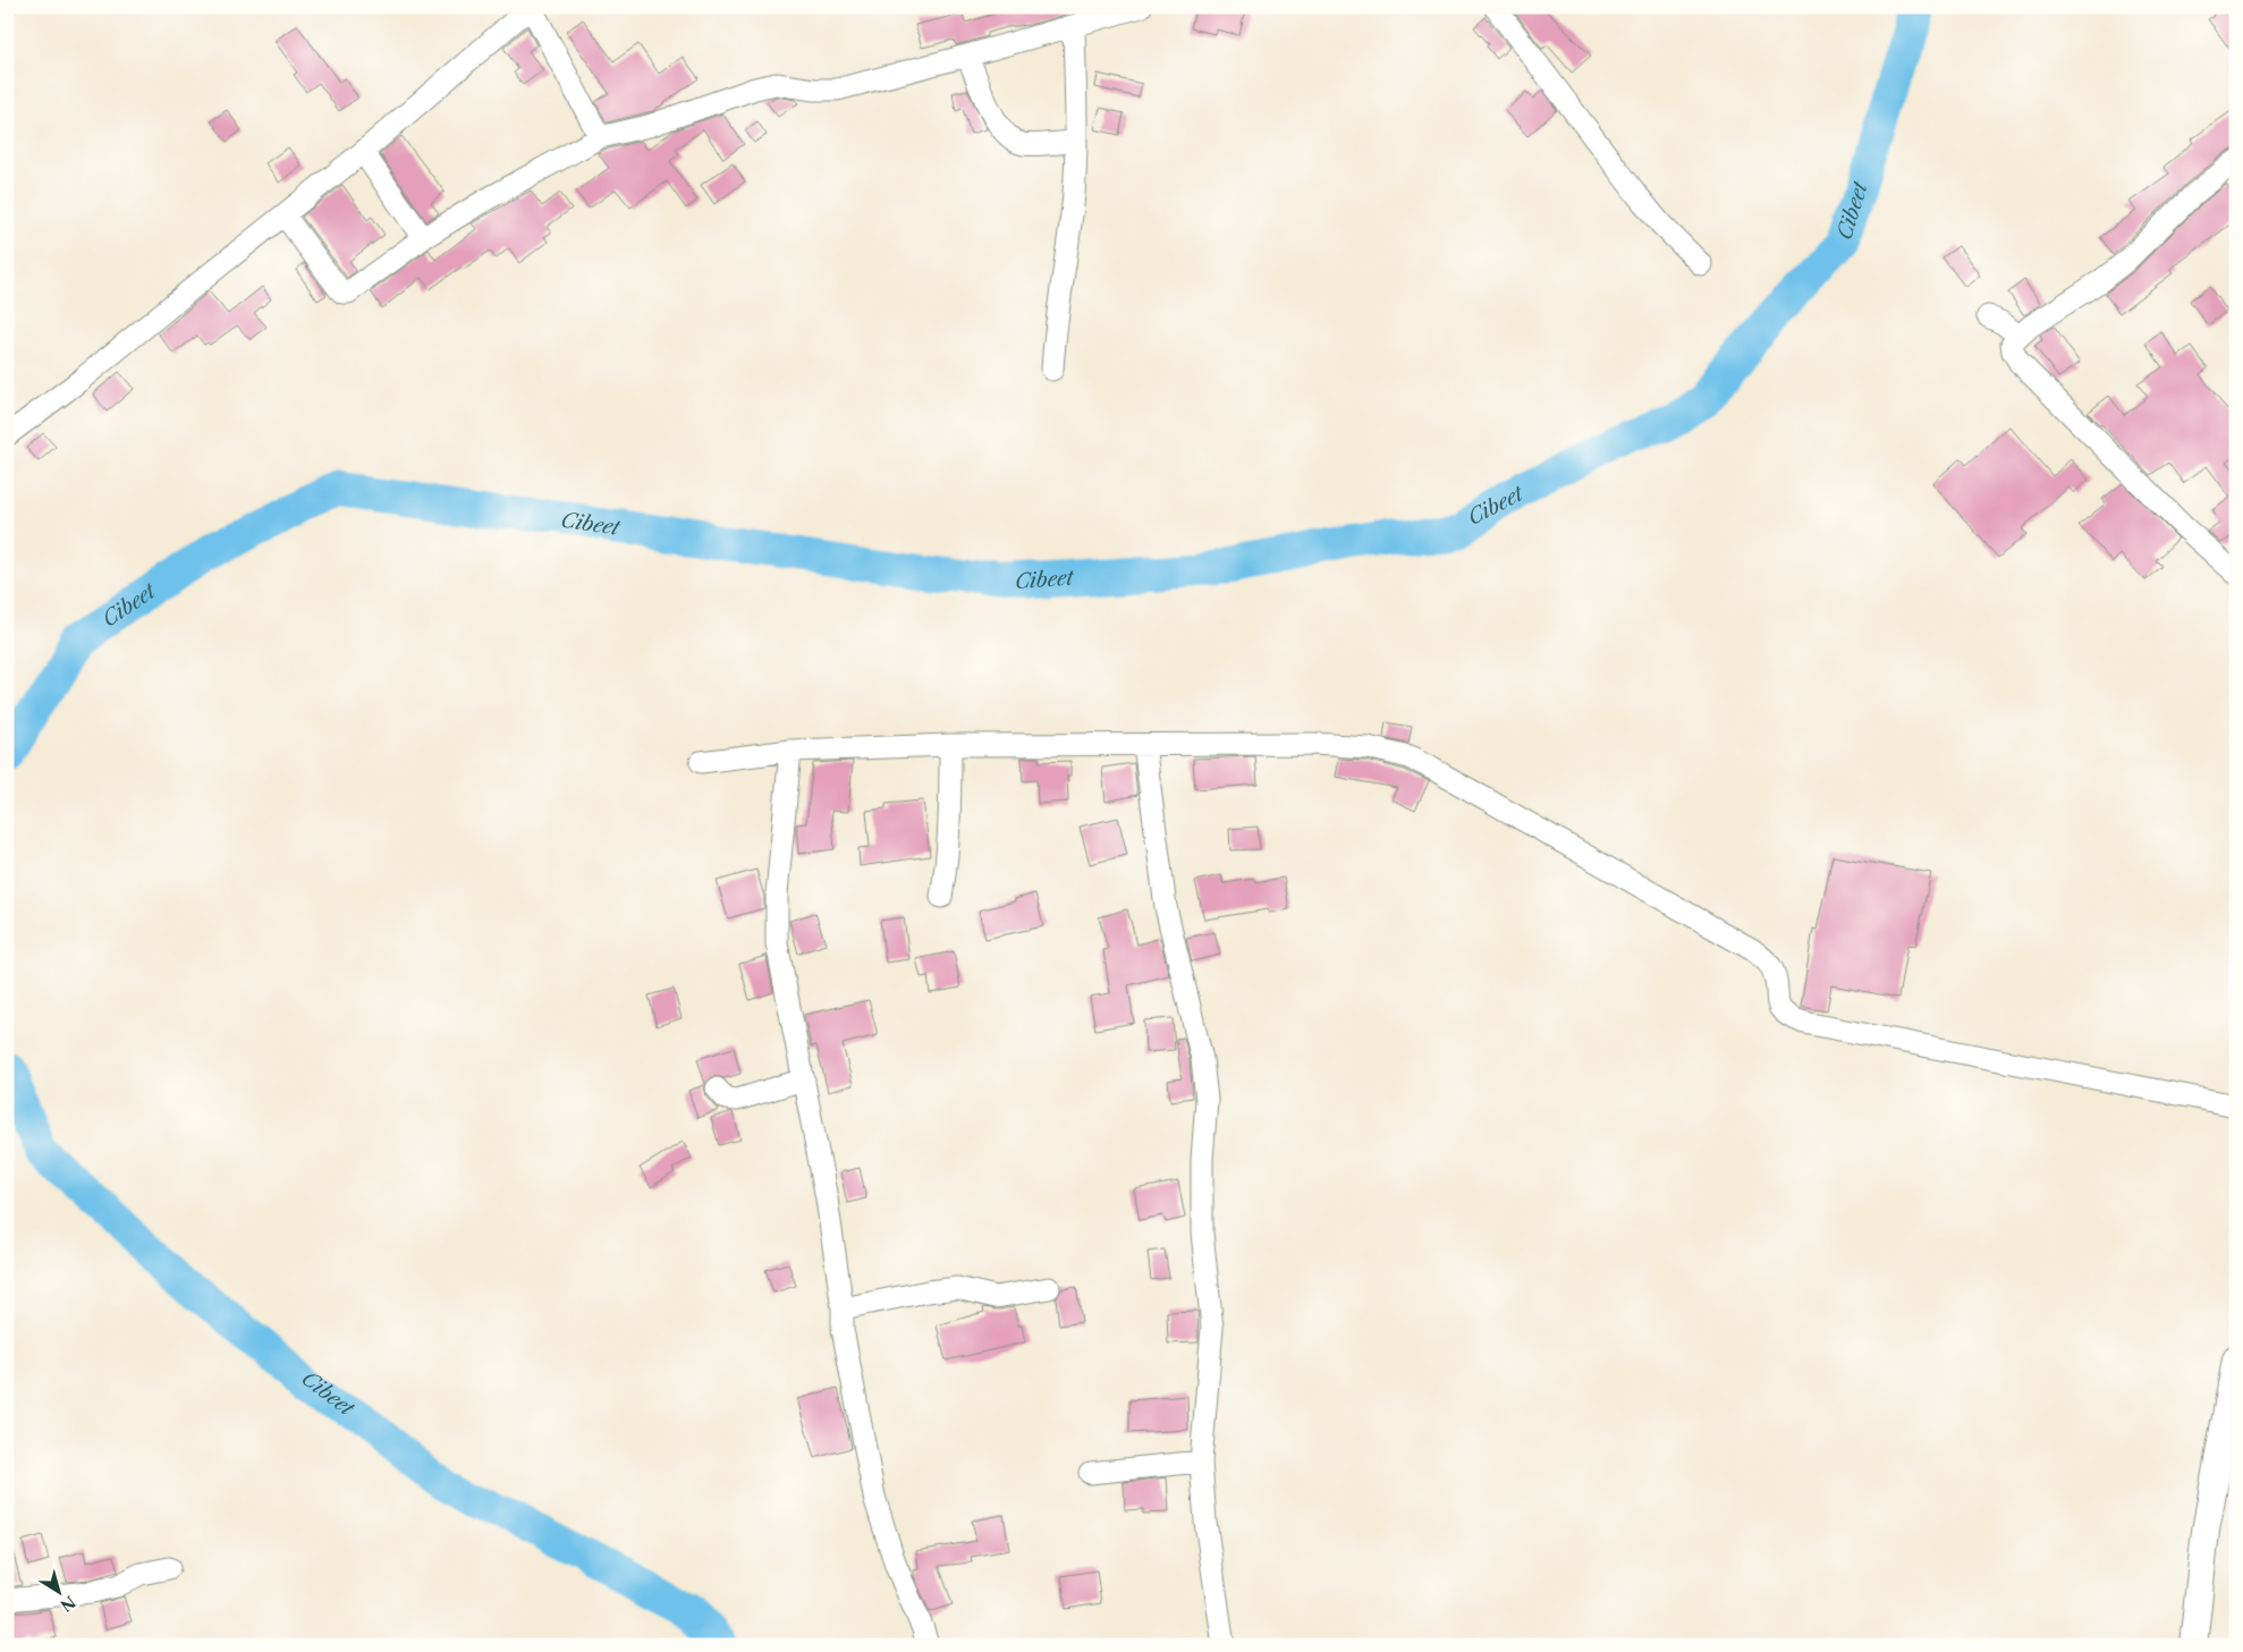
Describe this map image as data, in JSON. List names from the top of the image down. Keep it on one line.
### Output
{"water":["Cibeet"],"north":"bottom right"}
